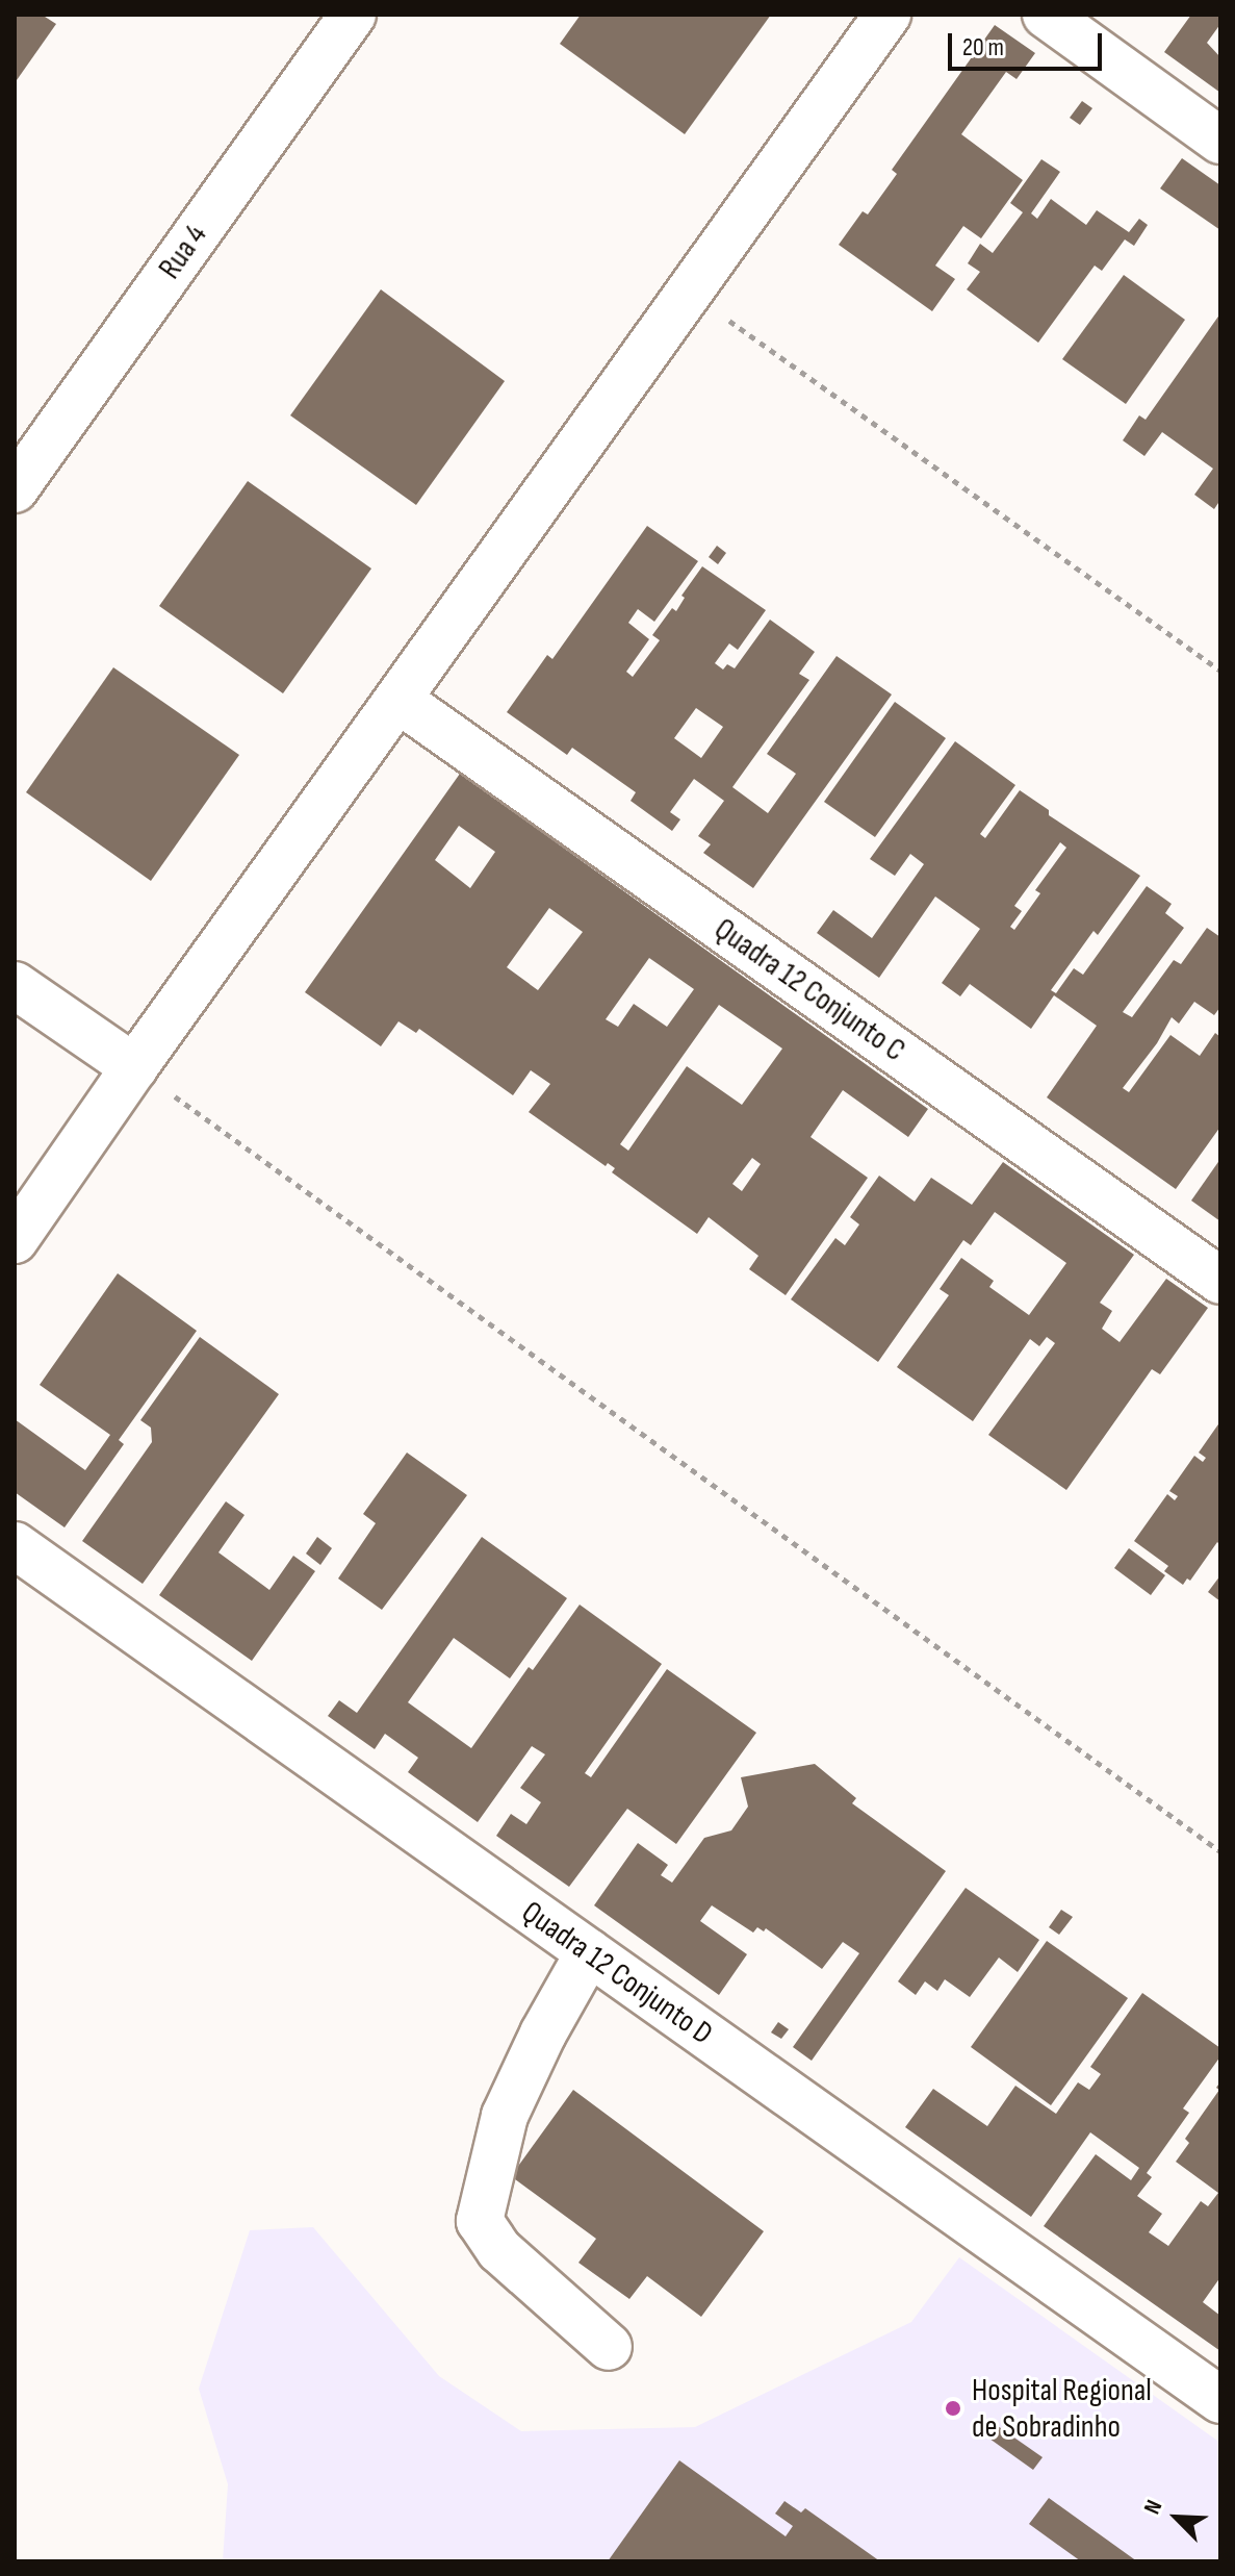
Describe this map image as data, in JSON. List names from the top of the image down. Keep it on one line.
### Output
{"streets":{"street":["Rua 4","Quadra 12 Conjunto C","Quadra 12 Conjunto D"]},"places":["Hospital Regional de Sobradinho"],"scale_bar":"20 m","north":"top left"}
